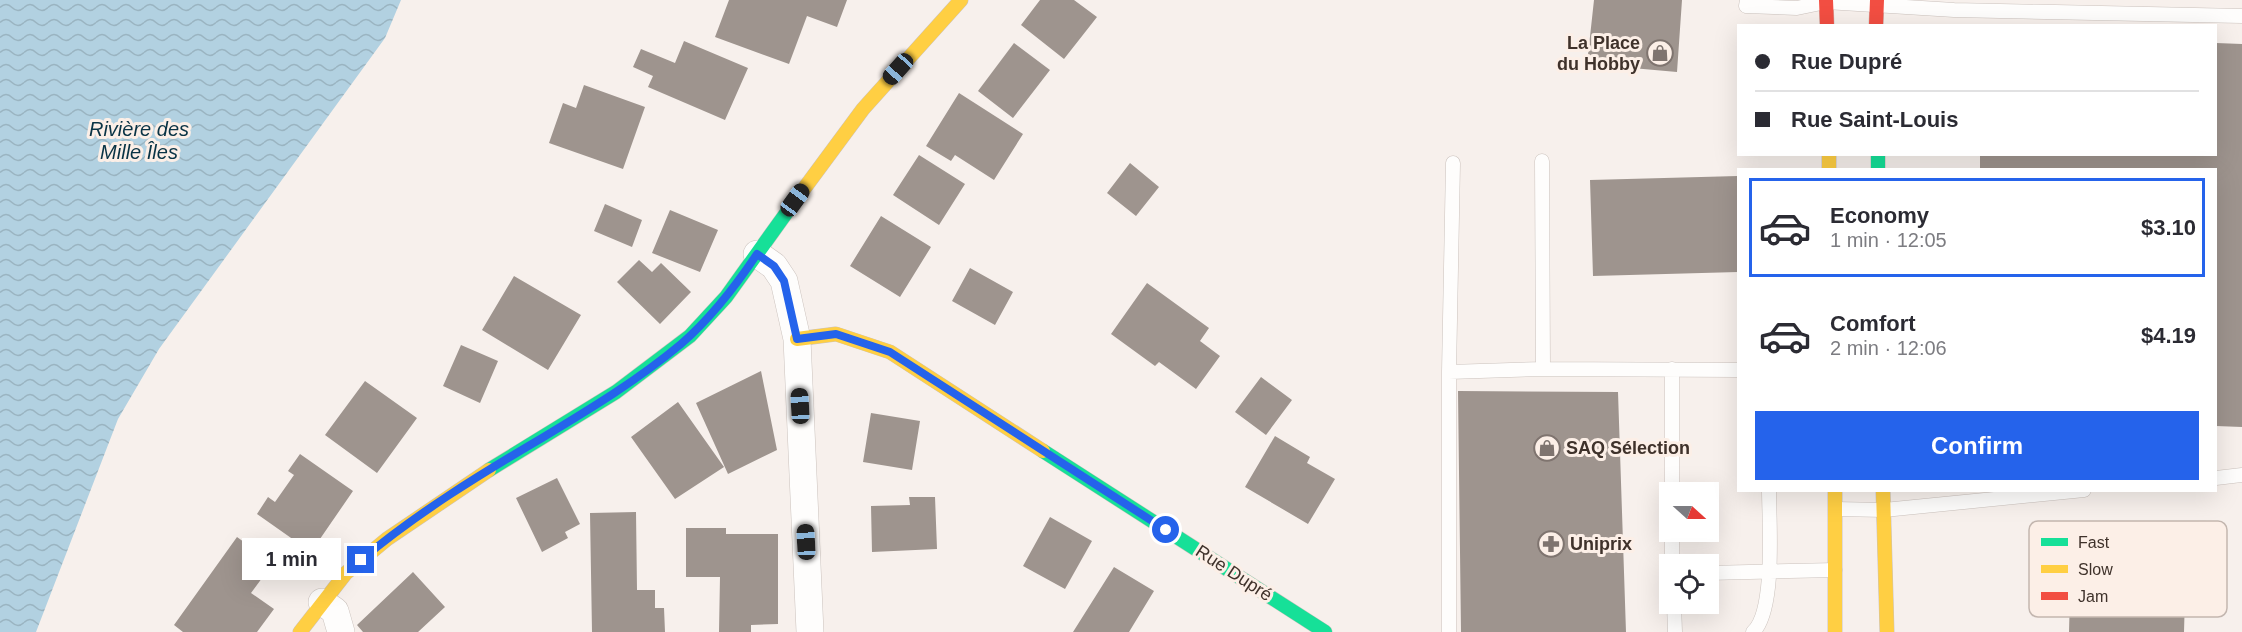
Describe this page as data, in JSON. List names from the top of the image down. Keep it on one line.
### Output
{"streets":{"main road":["Rue Dupré"]},"water":["Rivière des Mille Îles"],"places":{"shop":["La Place du Hobby","SAQ Sélection"],"pharmacy":["Uniprix"]},"legend":["Fast","Slow","Jam"],"north":"right","page":{"banner":["Rue Dupré","Rue Saint-Louis"],"list":[{"name":"Economy","note":"1 min · 12:05","value":"$3.10"},{"name":"Comfort","note":"2 min · 12:06","value":"$4.19"}],"buttons":"Confirm","bubble":"1 min"}}
